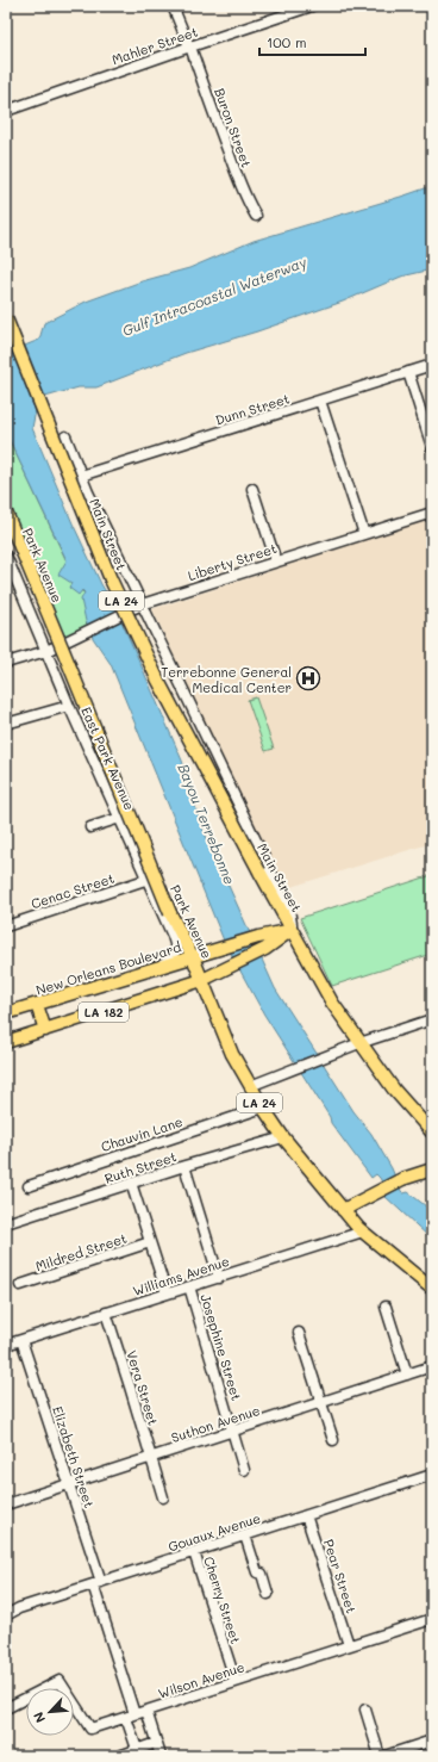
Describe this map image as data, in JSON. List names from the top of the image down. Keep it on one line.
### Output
{"streets":{"main road":["Main Street","Park Avenue","LA 24","New Orleans Boulevard","LA 182"],"street":["Mahler Street","Buron Street","Dunn Street","Liberty Street","East Park Avenue","Cenac Street","Chauvin Lane","Ruth Street","Mildred Street","Williams Avenue","Josephine Street","Vera Street","Suthon Avenue","Elizabeth Street","Gouaux Avenue","Pear Street","Cherry Street","Wilson Avenue"]},"crossings":[["Mahler Street","Buron Street"],["Dunn Street","Main Street"],["Main Street","Liberty Street"],["Main Street","LA 182"],["Liberty Street","East Park Avenue"],["Park Avenue","New Orleans Boulevard"],["Park Avenue","LA 182"],["Park Avenue","Chauvin Lane"],["Park Avenue","Ruth Street"],["Park Avenue","Williams Avenue"],["East Park Avenue","Cenac Street"],["East Park Avenue","New Orleans Boulevard"],["New Orleans Boulevard","LA 182"],["Williams Avenue","Josephine Street"],["Williams Avenue","Vera Street"],["Williams Avenue","Elizabeth Street"],["Josephine Street","Suthon Avenue"],["Vera Street","Suthon Avenue"],["Suthon Avenue","Elizabeth Street"],["Elizabeth Street","Gouaux Avenue"],["Elizabeth Street","Wilson Avenue"],["Gouaux Avenue","Pear Street"],["Gouaux Avenue","Cherry Street"],["Pear Street","Wilson Avenue"],["Cherry Street","Wilson Avenue"]],"water":["Gulf Intracoastal Waterway","Bayou Terrebonne"],"places":{"hospital":["Terrebonne General Medical Center"]},"scale_bar":"100 m","north":"bottom left"}
